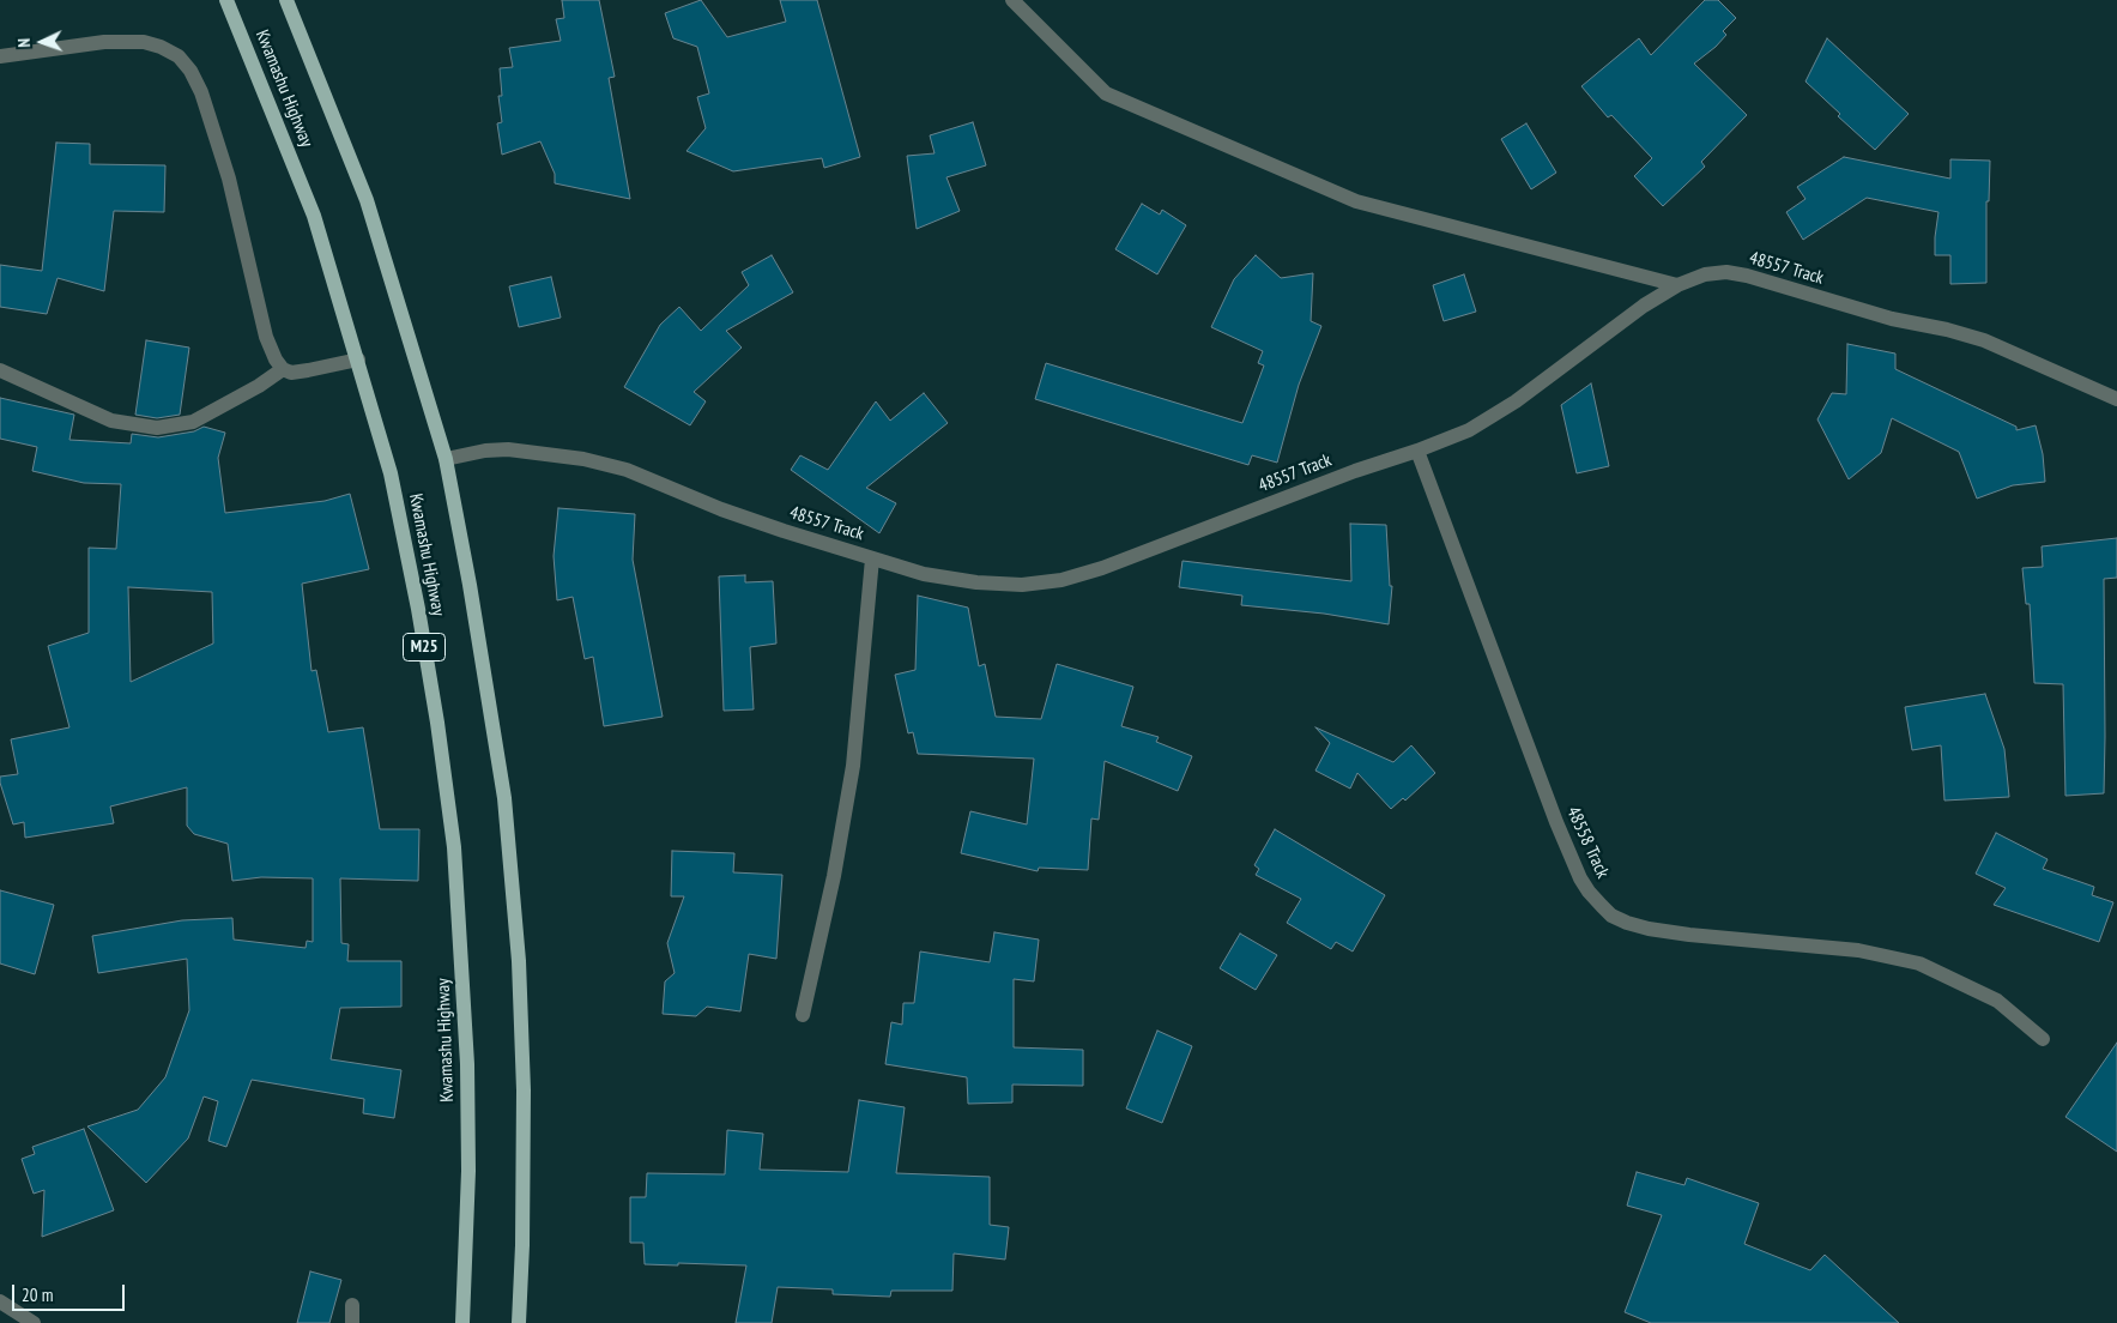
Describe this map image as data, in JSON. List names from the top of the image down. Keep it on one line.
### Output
{"streets":{"main road":["Kwamashu Highway","M25"],"street":["48557 Track","48558 Track"]},"crossings":[["Kwamashu Highway","48557 Track"],["48557 Track","48558 Track"]],"scale_bar":"20 m","north":"left"}
